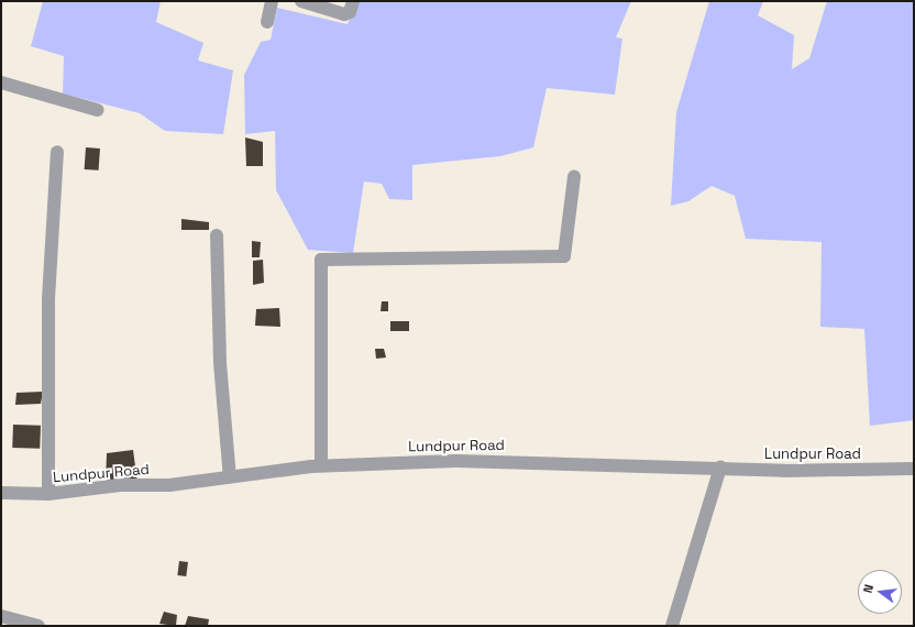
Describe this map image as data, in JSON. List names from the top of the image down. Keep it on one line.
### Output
{"streets":{"street":["Lundpur Road"]},"north":"left"}
